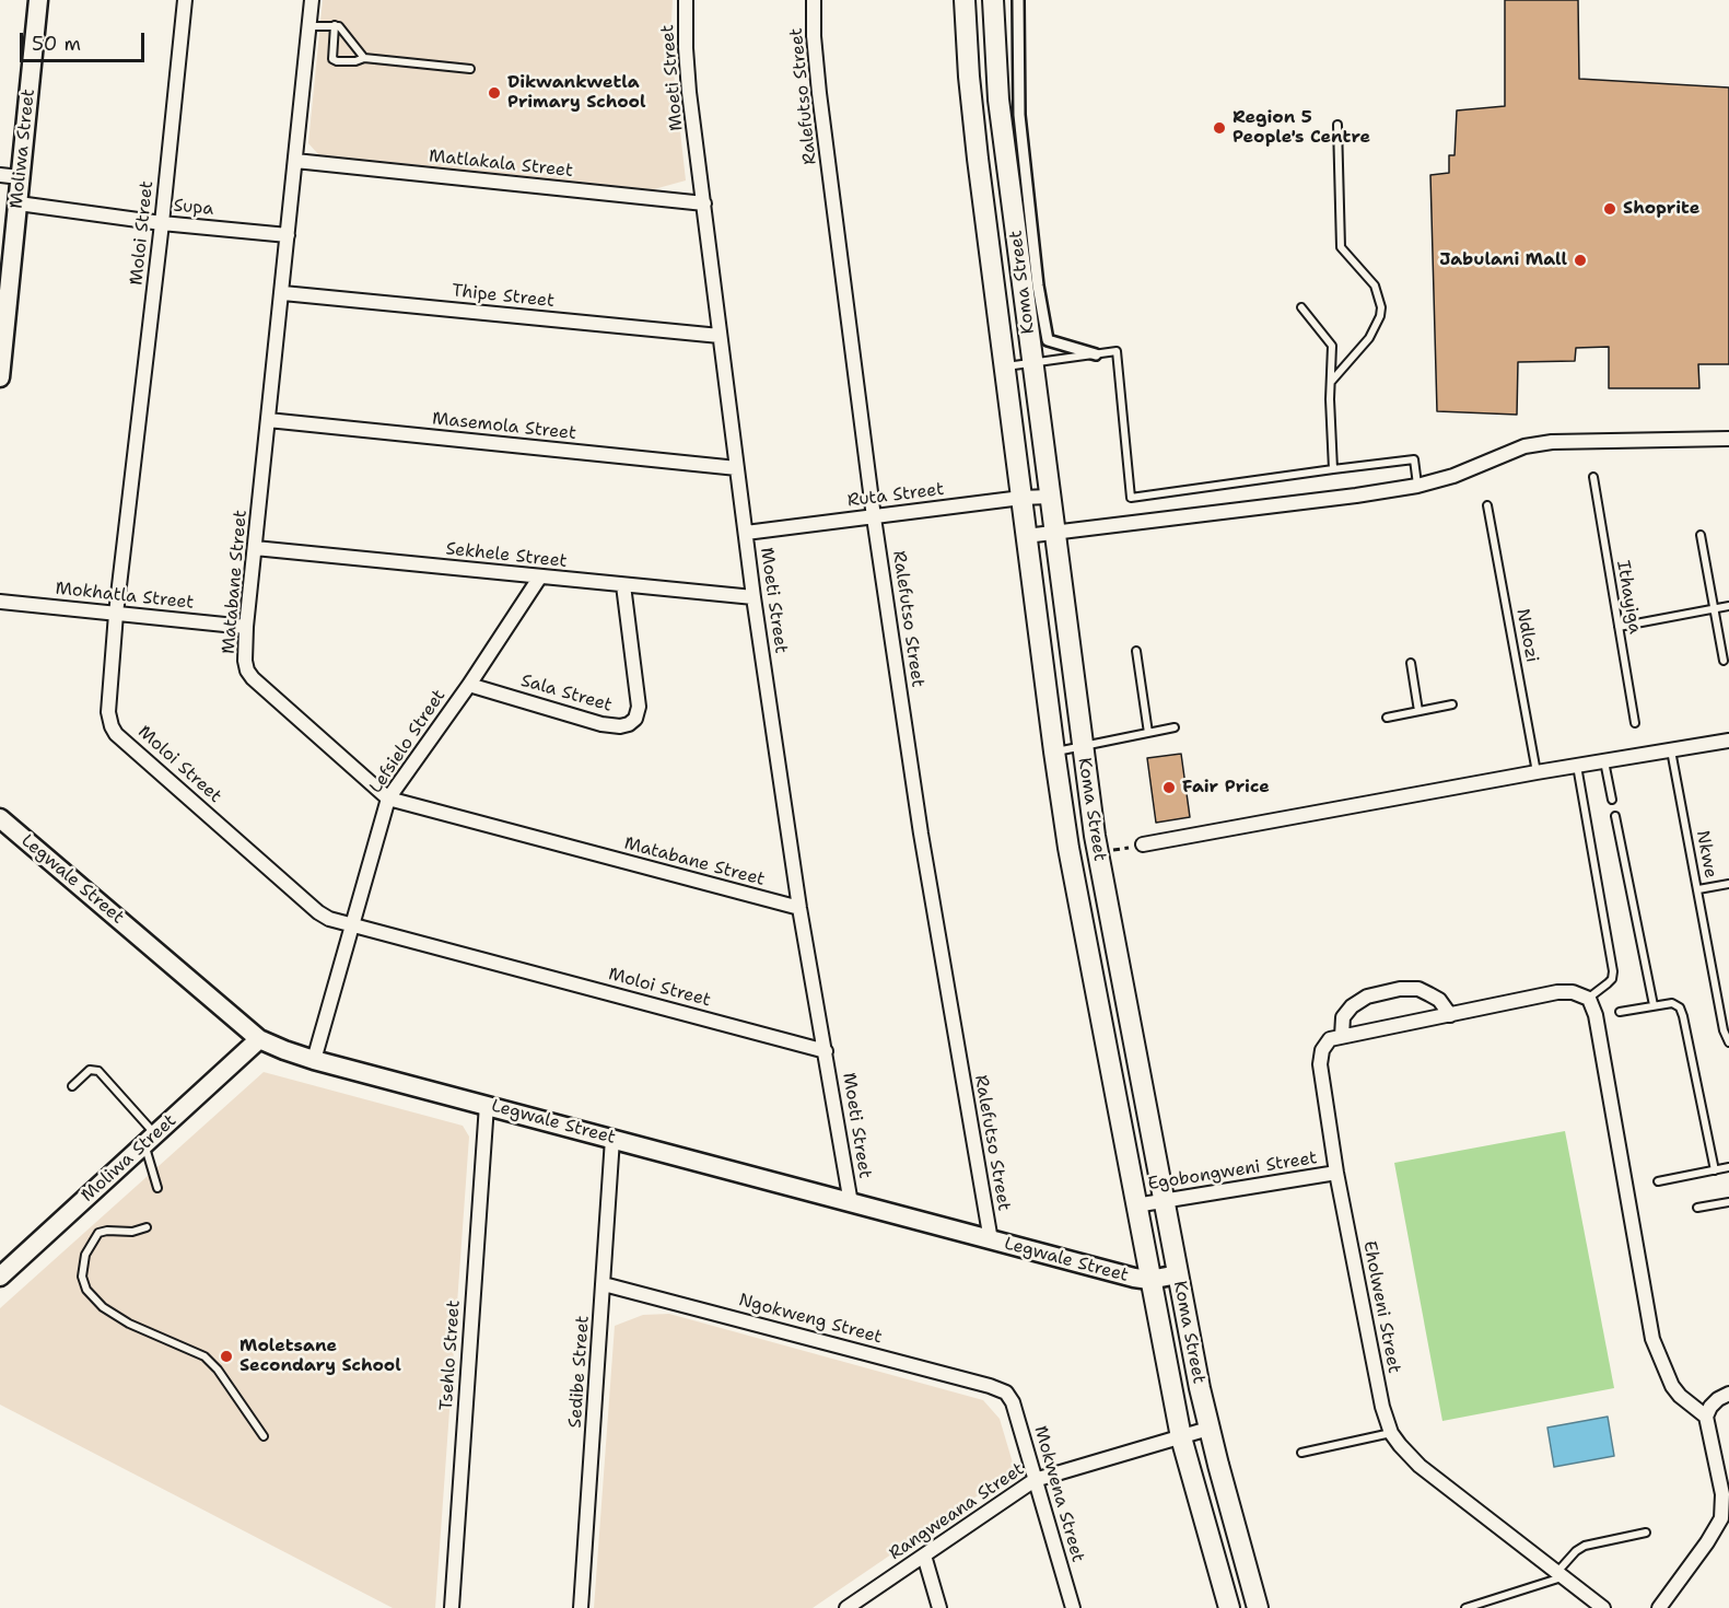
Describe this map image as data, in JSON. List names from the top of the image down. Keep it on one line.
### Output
{"streets":{"main road":["Koma Street"],"street":["Moeti Street","Ralefutso Street","Moliwa Street","Matlakala Street","Supa","Moloi Street","Thipe Street","Masemola Street","Ruta Street","Sekhele Street","Matabane Street","Mokhatla Street","Sala Street","Lefsielo Street","Legwale Street","Egobongweni Street","Eholweni Street","Ngokweng Street","Tsehlo Street","Sedibe Street","Mokwena Street","Rangweana Street"],"lane":["Ithayiga","Ndlozi","Nkwe"]},"crossings":[["Moeti Street","Matlakala Street"],["Moeti Street","Moloi Street"],["Moeti Street","Thipe Street"],["Moeti Street","Masemola Street"],["Moeti Street","Ruta Street"],["Moeti Street","Sekhele Street"],["Moeti Street","Matabane Street"],["Moeti Street","Legwale Street"],["Ralefutso Street","Ruta Street"],["Ralefutso Street","Legwale Street"],["Moliwa Street","Supa"],["Moliwa Street","Legwale Street"],["Matlakala Street","Matabane Street"],["Supa","Moloi Street"],["Supa","Matabane Street"],["Moloi Street","Mokhatla Street"],["Moloi Street","Lefsielo Street"],["Koma Street","Ruta Street"],["Koma Street","Legwale Street"],["Koma Street","Egobongweni Street"],["Koma Street","Rangweana Street"],["Thipe Street","Matabane Street"],["Masemola Street","Matabane Street"],["Sekhele Street","Matabane Street"],["Sekhele Street","Sala Street"],["Sekhele Street","Lefsielo Street"],["Matabane Street","Mokhatla Street"],["Matabane Street","Lefsielo Street"],["Sala Street","Lefsielo Street"],["Lefsielo Street","Legwale Street"],["Legwale Street","Tsehlo Street"],["Legwale Street","Sedibe Street"],["Egobongweni Street","Eholweni Street"],["Ngokweng Street","Sedibe Street"],["Ngokweng Street","Mokwena Street"],["Mokwena Street","Rangweana Street"]],"places":["Dikwankwetla Primary School","Region 5 People's Centre","Shoprite","Jabulani Mall","Fair Price","Moletsane Secondary School"],"scale_bar":"50 m"}
